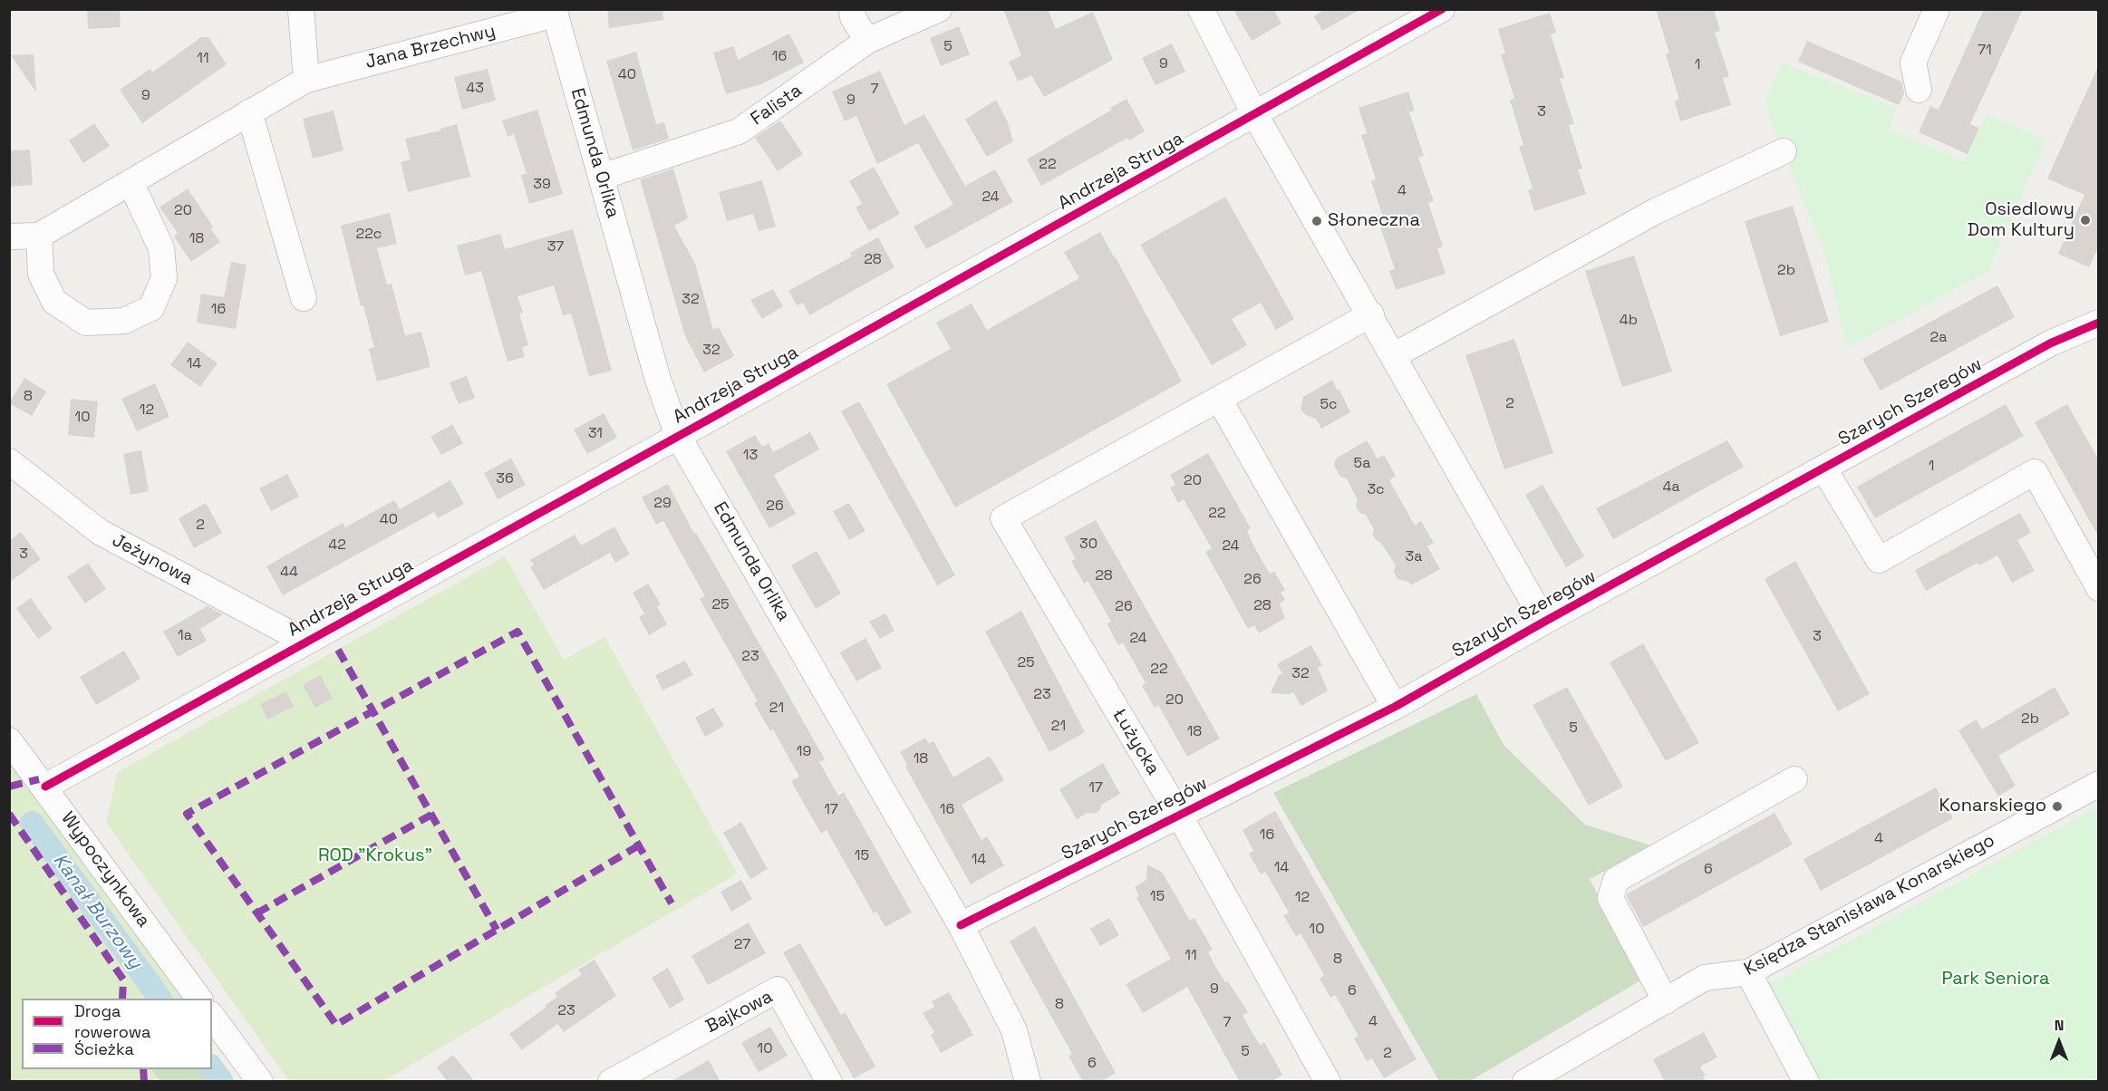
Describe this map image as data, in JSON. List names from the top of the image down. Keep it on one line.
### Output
{"streets":{"street":["Jana Brzechwy","Falista","Edmunda Orlika","Andrzeja Struga","Szarych Szeregów","Jeżynowa","Łużycka","Wypoczynkowa","Księdza Stanisława Konarskiego","Bajkowa"]},"crossings":[["Jana Brzechwy","Edmunda Orlika"],["Falista","Edmunda Orlika"],["Edmunda Orlika","Andrzeja Struga"],["Edmunda Orlika","Szarych Szeregów"],["Andrzeja Struga","Jeżynowa"],["Andrzeja Struga","Wypoczynkowa"],["Szarych Szeregów","Łużycka"]],"water":["Kanał Burzowy"],"parks":["ROD \"Krokus\"","Park Seniora"],"places":["Osiedlowy Dom Kultury","Słoneczna","Konarskiego"],"house_numbers":["5","71","16","11","9","1","40","43","7","9","9","3","22","39","4","24","20","22c","18","37","28","2b","32","16","4b","2a","32","14","8","2","5c","12","10","31","13","5a","1","36","20","4a","3c","29","26","22","40","2","30","42","24","3","3a","44","28","26","25","28","26","1a","3","24","23","25","22","32","23","20","21","2b","21","5","18","19","18","17","17","16","16","4","15","14","14","6","15","12","10","27","11","8","9","6","8","23","4","7","10","5","2","6"],"legend":["Droga rowerowa","Ścieżka"],"north":"top"}
